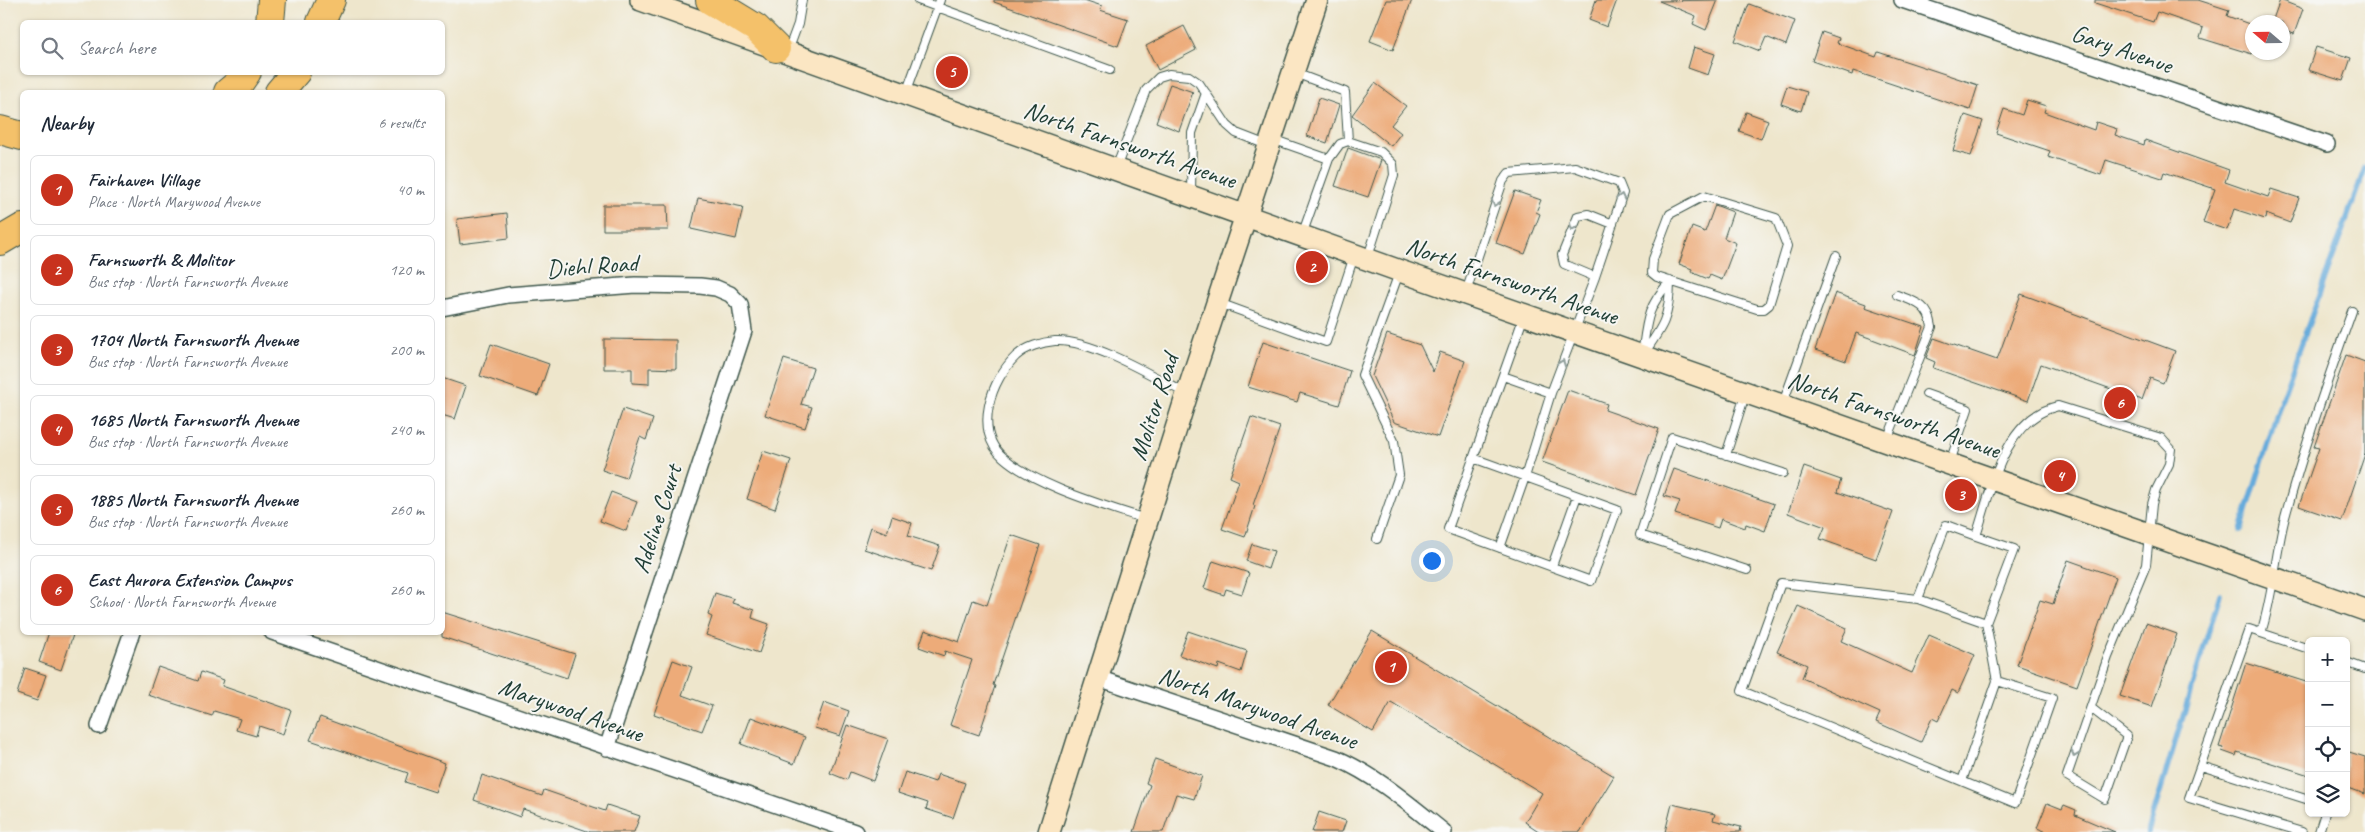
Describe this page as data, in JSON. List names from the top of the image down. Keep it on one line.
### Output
{"streets":{"main road":["North Farnsworth Avenue","Molitor Road"],"street":["Gary Avenue","Diehl Road","Adeline Court","North Marywood Avenue","Marywood Avenue"]},"crossings":[["North Farnsworth Avenue","Molitor Road"],["Diehl Road","Adeline Court"],["Molitor Road","North Marywood Avenue"],["Adeline Court","Marywood Avenue"]],"north":"left","page":{"search":"Search here","pins":["5","2","6","4","3","1"],"heading":["Nearby","6 results"],"list":[{"mark":"1","name":"Fairhaven Village","note":"Place · North Marywood Avenue","value":"40 m"},{"mark":"2","name":"Farnsworth & Molitor","note":"Bus stop · North Farnsworth Avenue","value":"120 m"},{"mark":"3","name":"1704 North Farnsworth Avenue","note":"Bus stop · North Farnsworth Avenue","value":"200 m"},{"mark":"4","name":"1685 North Farnsworth Avenue","note":"Bus stop · North Farnsworth Avenue","value":"240 m"},{"mark":"5","name":"1885 North Farnsworth Avenue","note":"Bus stop · North Farnsworth Avenue","value":"260 m"},{"mark":"6","name":"East Aurora Extension Campus","note":"School · North Farnsworth Avenue","value":"260 m"}],"map_buttons":["+","−"]}}
